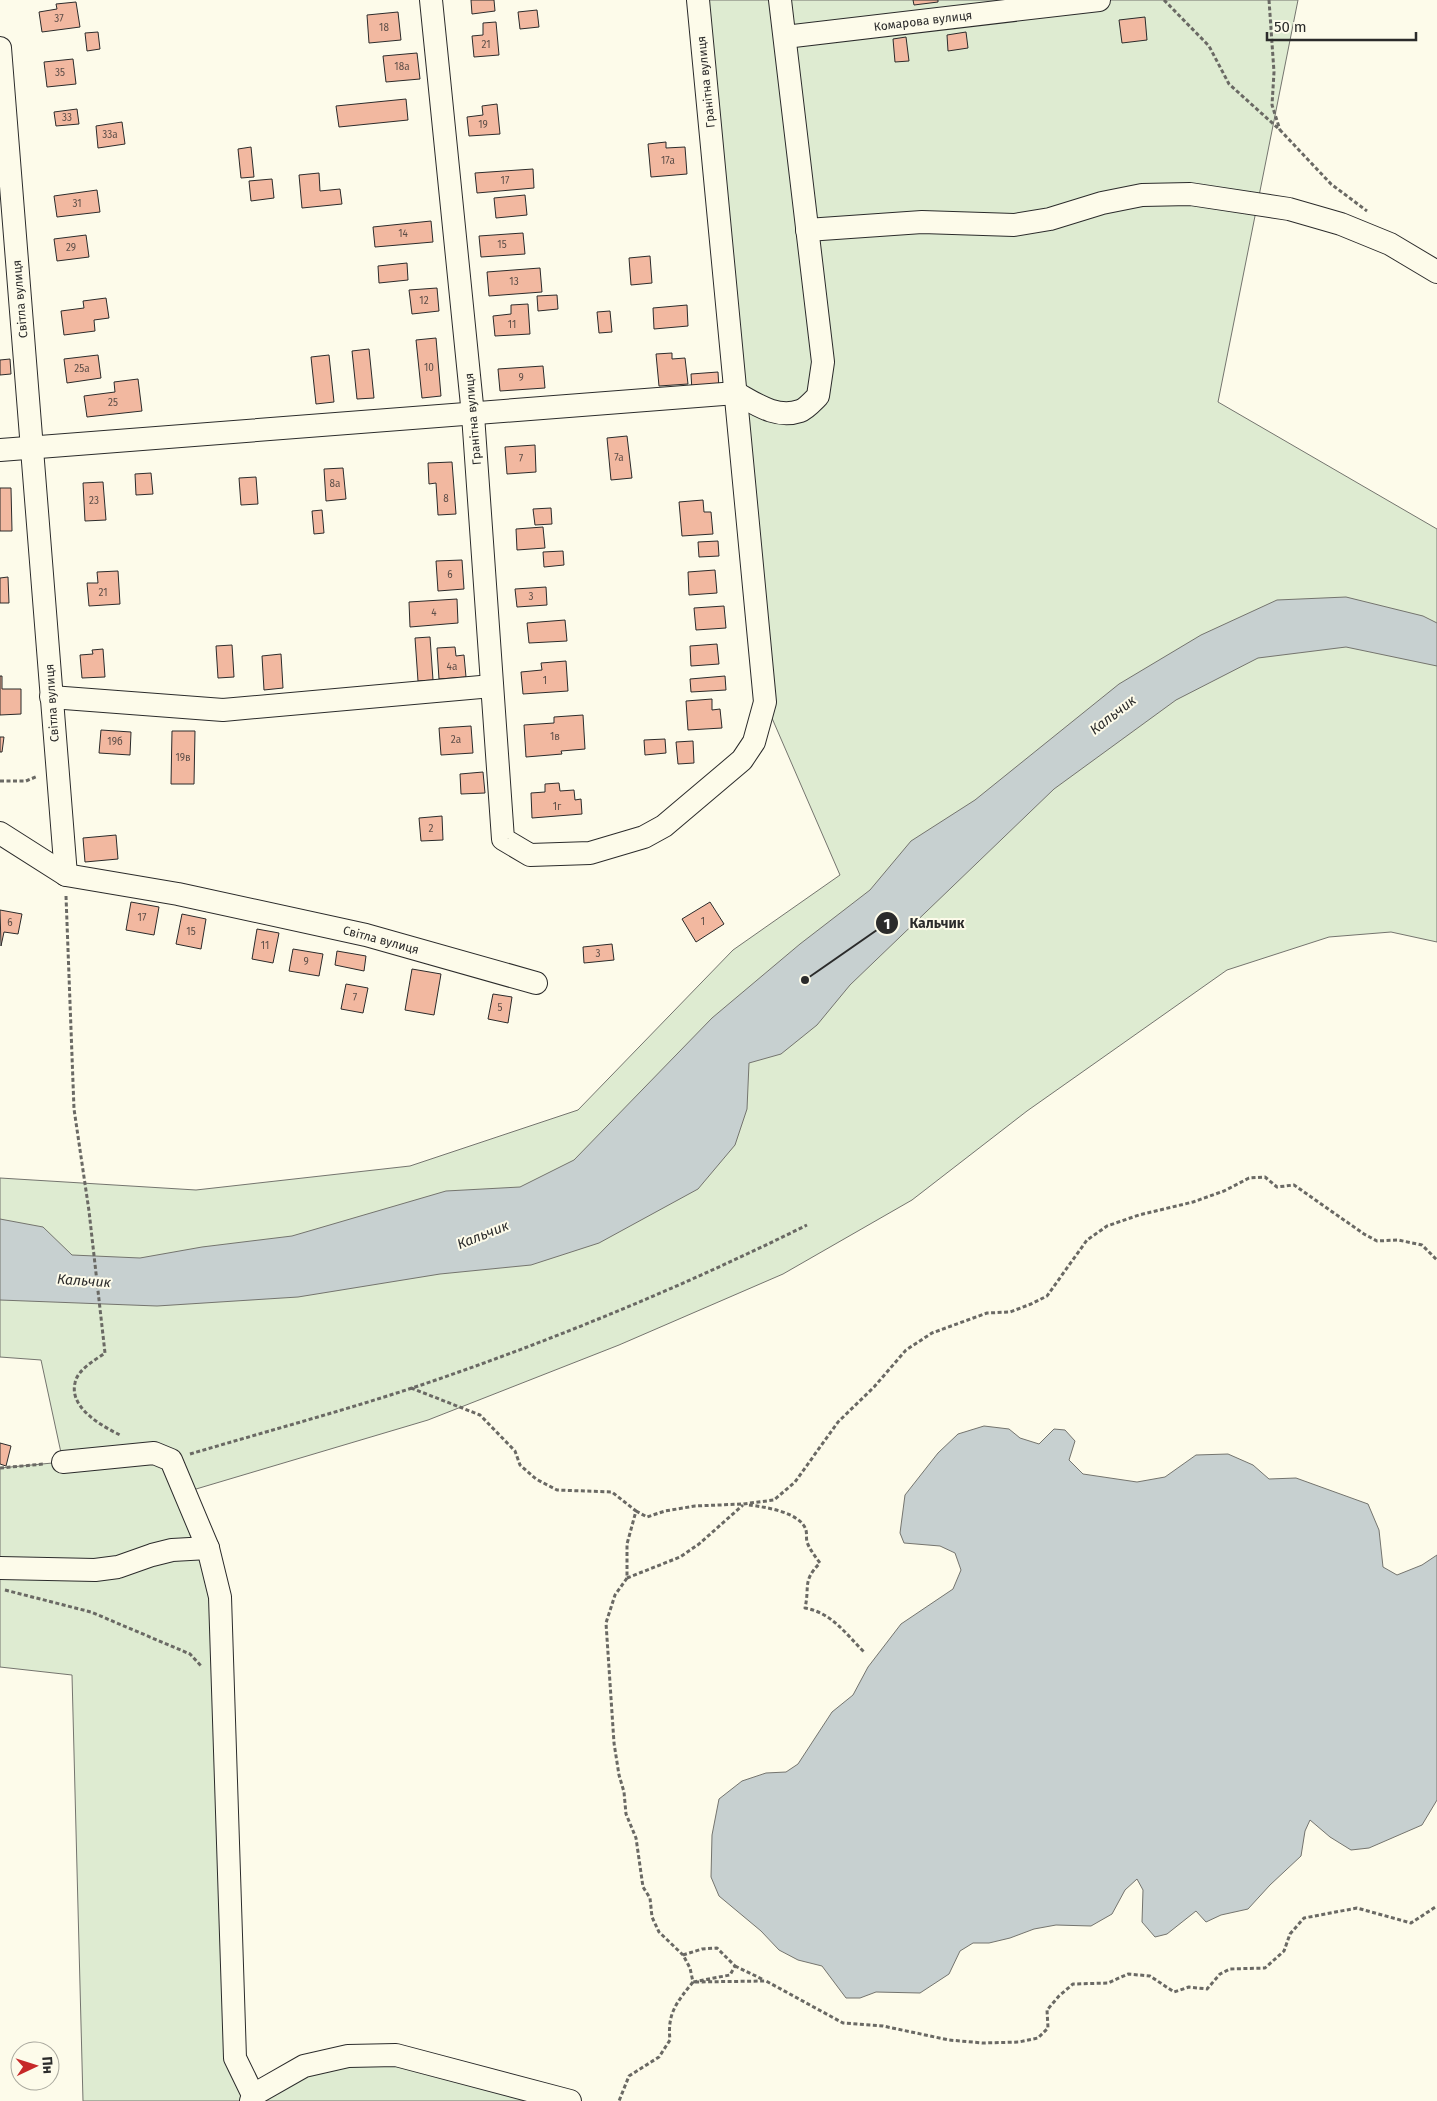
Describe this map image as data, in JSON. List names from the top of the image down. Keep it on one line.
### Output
{"streets":{"street":["Комарова вулиця","Гранітна вулиця","Світла вулиця"]},"water":["Кальчик"],"places":["Кальчик"],"house_numbers":["37","18","21","18а","35","33","19","33а","17а","17","31","14","15","29","13","12","11","10","25а","9","25","7а","7","8а","8","23","6","21","3","4","4а","1","1в","2а","19б","19в","1г","2","17","1","6","15","11","3","9","7","5"],"scale_bar":"50 m","north":"right"}
